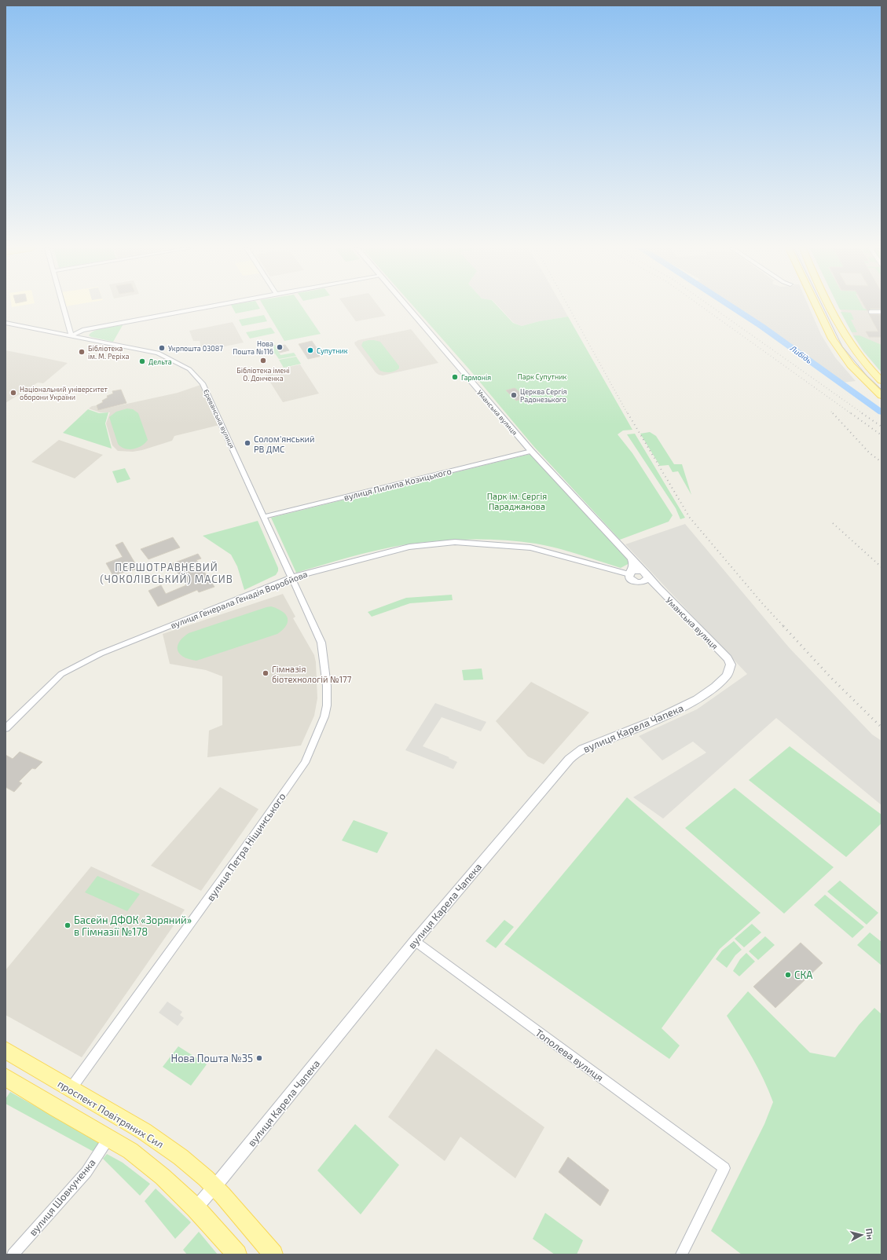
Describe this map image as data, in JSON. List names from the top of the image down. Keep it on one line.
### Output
{"streets":{"main road":["проспект Повітряних Сил"],"street":["Уманська вулиця","Єреванська вулиця","вулиця Пилипа Козицького","вулиця Генерала Генадія Воробйова","вулиця Карела Чапека","вулиця Петра Ніщинського","Тополева вулиця","вулиця Шовкуненка"]},"crossings":[["Уманська вулиця","вулиця Пилипа Козицького"],["Уманська вулиця","вулиця Генерала Генадія Воробйова"],["Уманська вулиця","вулиця Карела Чапека"],["Єреванська вулиця","вулиця Пилипа Козицького"],["Єреванська вулиця","вулиця Генерала Генадія Воробйова"],["Єреванська вулиця","вулиця Петра Ніщинського"],["вулиця Генерала Генадія Воробйова","вулиця Петра Ніщинського"],["вулиця Карела Чапека","Тополева вулиця"],["вулиця Карела Чапека","проспект Повітряних Сил"],["вулиця Петра Ніщинського","проспект Повітряних Сил"]],"districts":["ПЕРШОТРАВНЕВИЙ (ЧОКОЛІВСЬКИЙ) МАСИВ"],"water":["Либідь"],"parks":["Парк Супутник","Парк ім. Сергія Параджанова"],"places":["Нова Пошта №116","Укрпошта 03087","Супутник","Бібліотека ім. М. Реріха","Бібліотека імені О. Донченка","Дельта","Гармонія","Національний університет оборони України","Церква Сергія Радонезького","Солом'янський РВ ДМС","Гімназія біотехнологій №177","Басейн ДФОК «Зоряний» в Гімназії №178","СКА","Нова Пошта №35"],"north":"right"}
